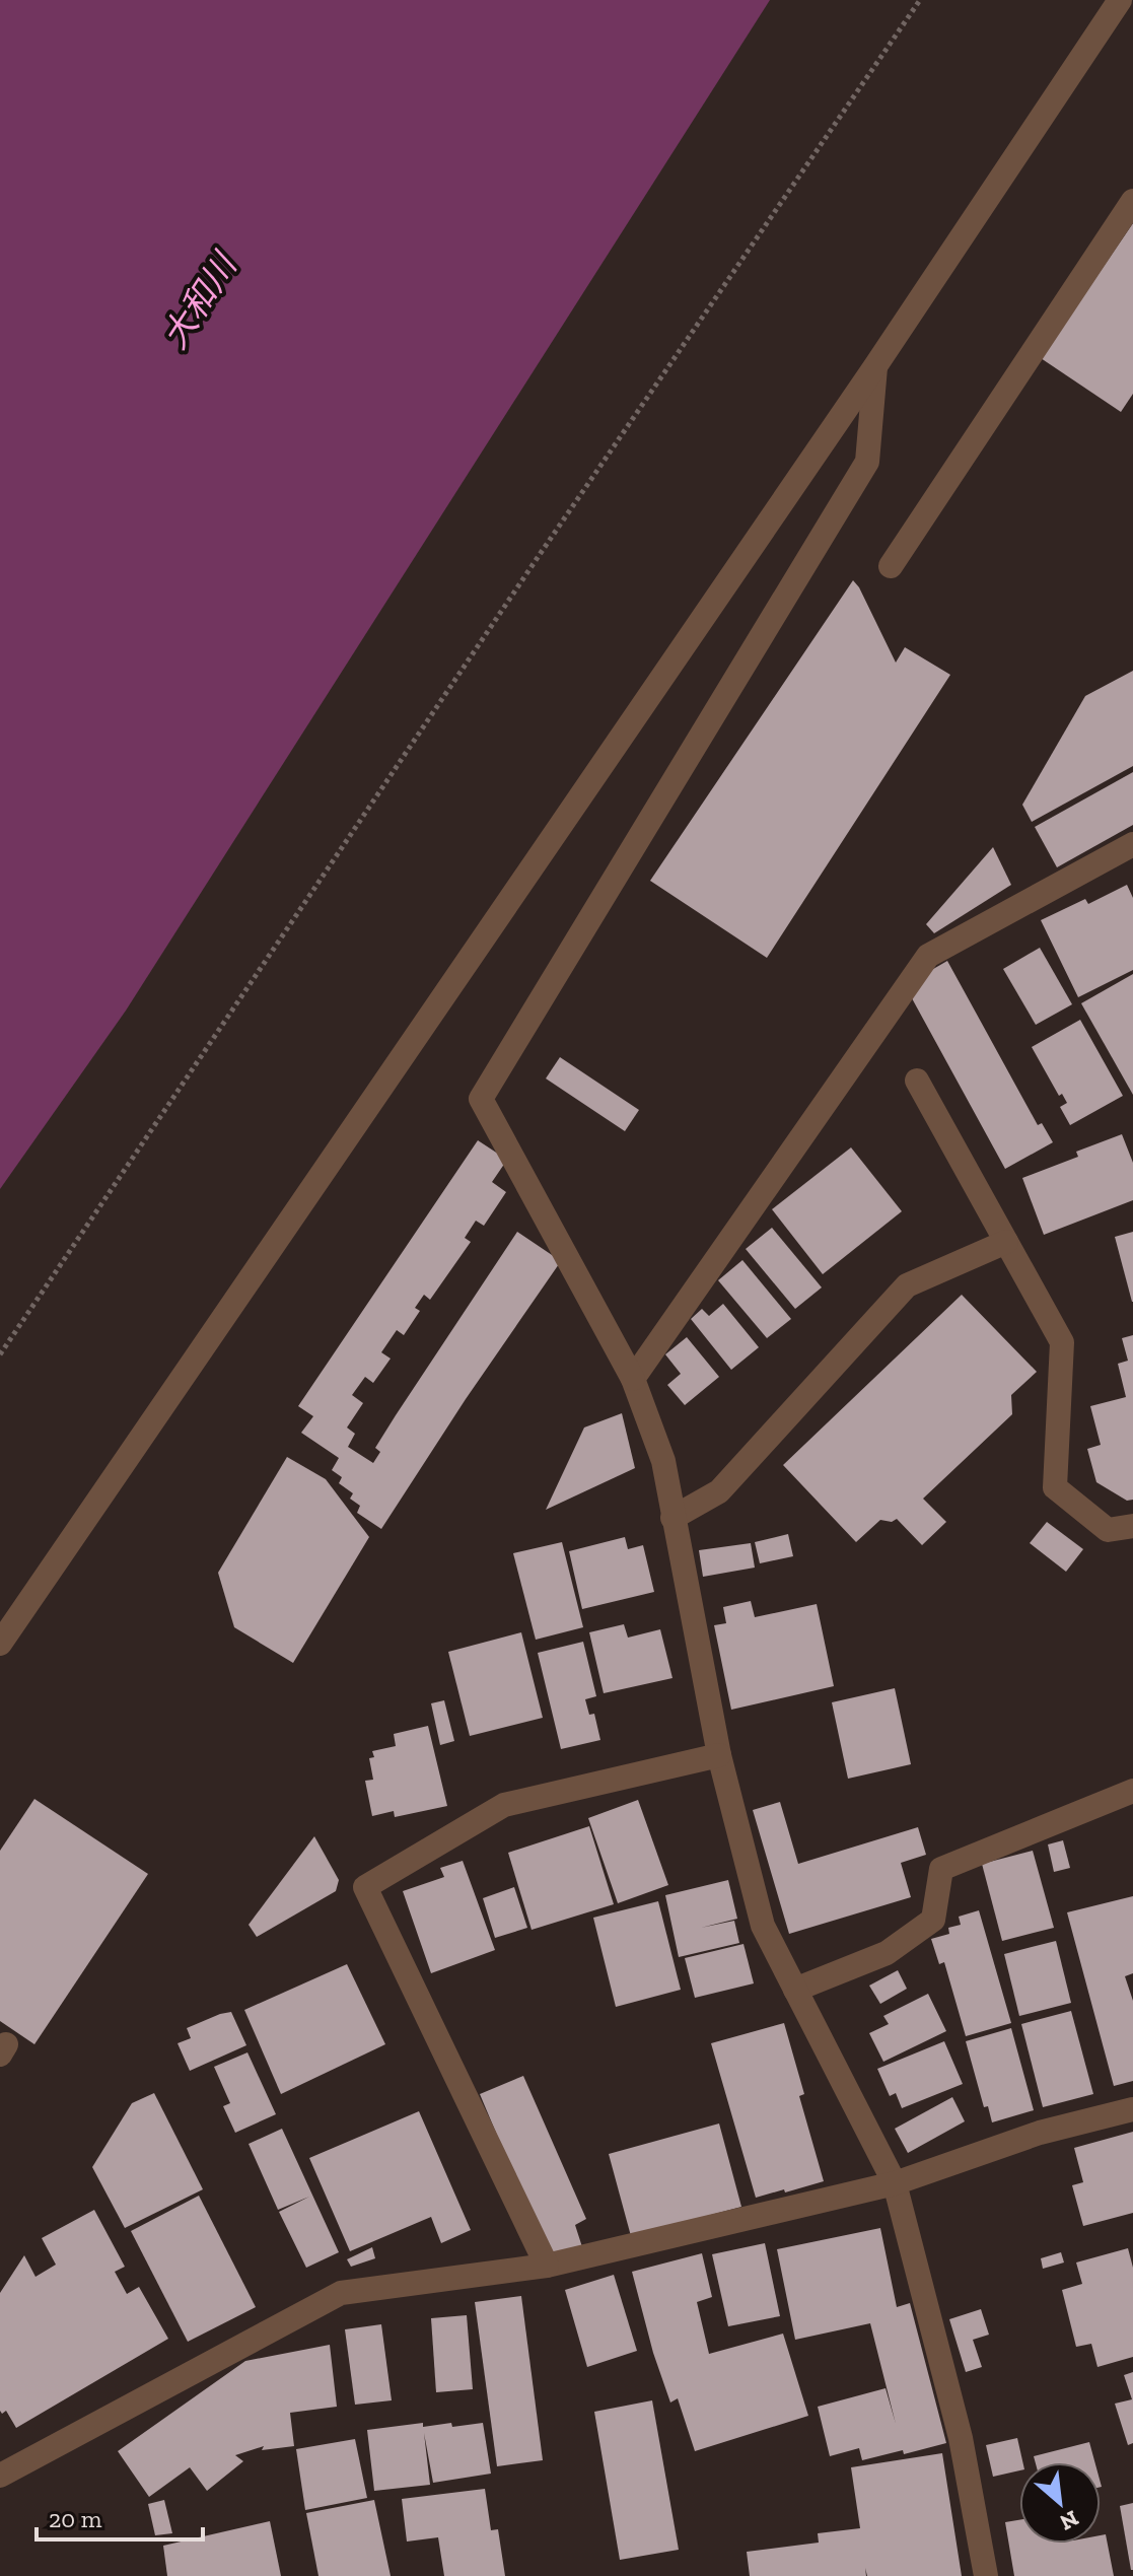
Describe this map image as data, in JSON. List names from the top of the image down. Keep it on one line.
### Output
{"water":["大和川"],"scale_bar":"20 m","north":"bottom right"}
